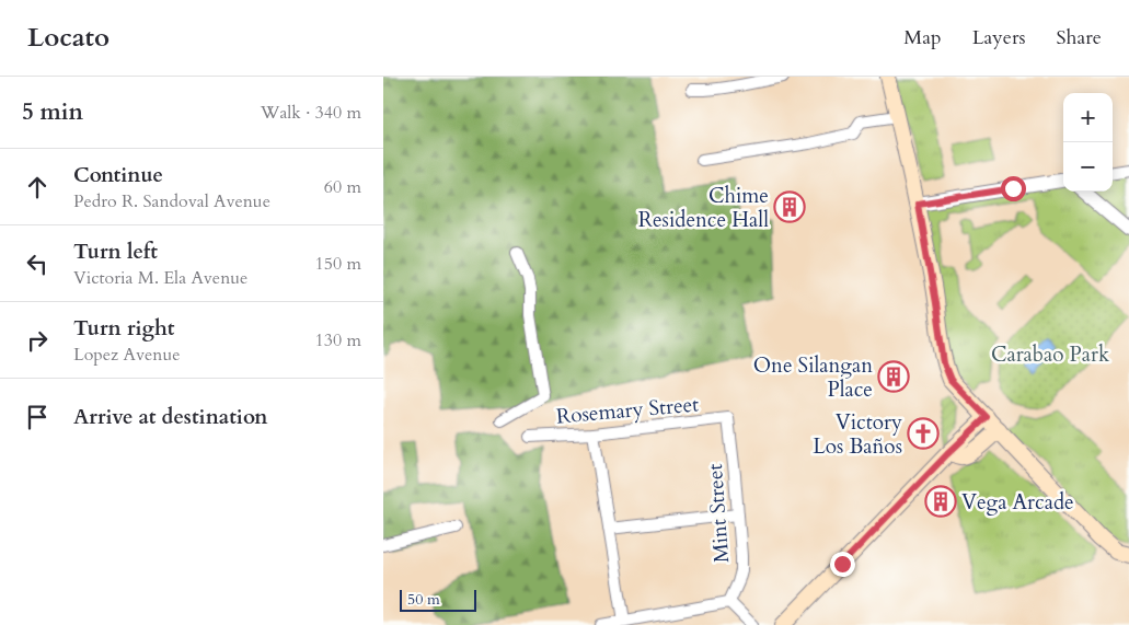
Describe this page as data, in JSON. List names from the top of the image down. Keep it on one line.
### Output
{"streets":{"street":["Rosemary Street","Mint Street"]},"crossings":[["Rosemary Street","Mint Street"]],"parks":["Carabao Park"],"places":{"building":["Chime Residence Hall","One Silangan Place","Vega Arcade"],"church":["Victory Los Baños"]},"scale_bar":"50 m","page":{"header":"Locato","nav":["Map","Layers","Share"],"heading":["5 min","Walk · 340 m"],"map_buttons":["+","−"],"list":[["Continue","Pedro R. Sandoval Avenue","60 m"],["Turn left","Victoria M. Ela Avenue","150 m"],["Turn right","Lopez Avenue","130 m"],"Arrive at destination"],"scale":"50 m"}}
